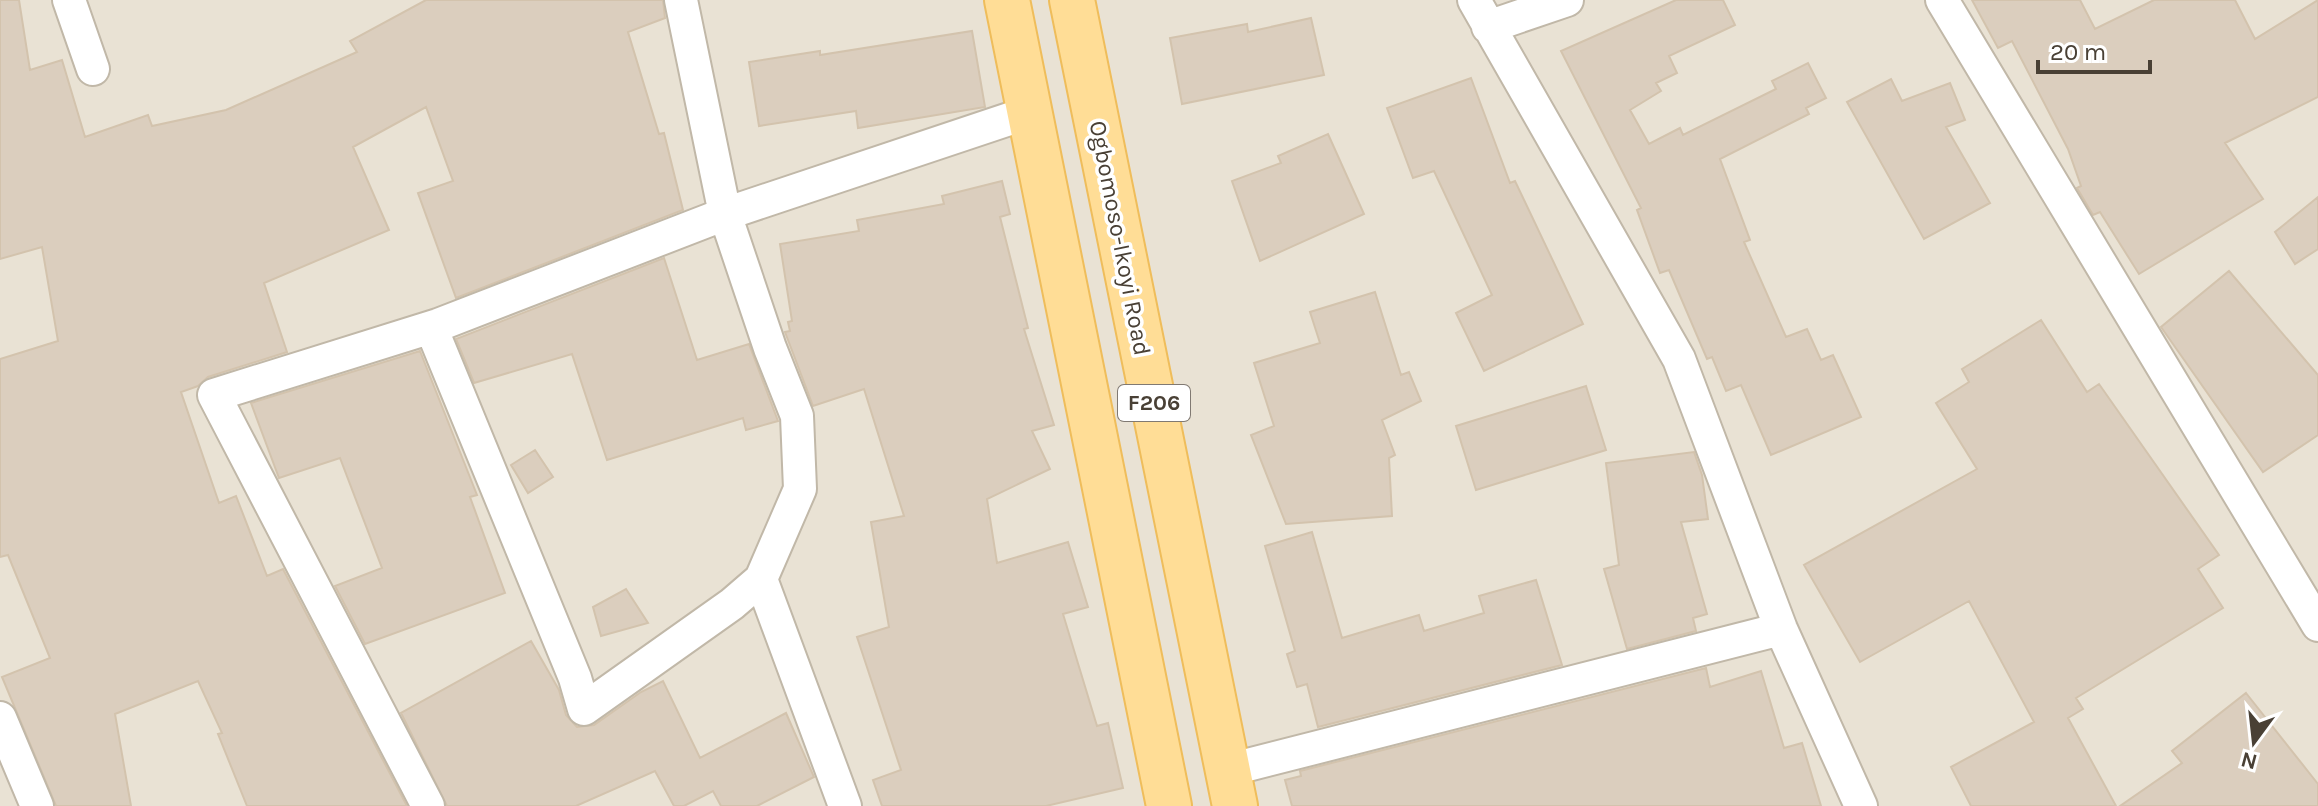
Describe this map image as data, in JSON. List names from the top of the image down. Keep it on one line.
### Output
{"streets":{"main road":["Ogbomoso-Ikoyi Road","F206"]},"scale_bar":"20 m","north":"bottom"}
